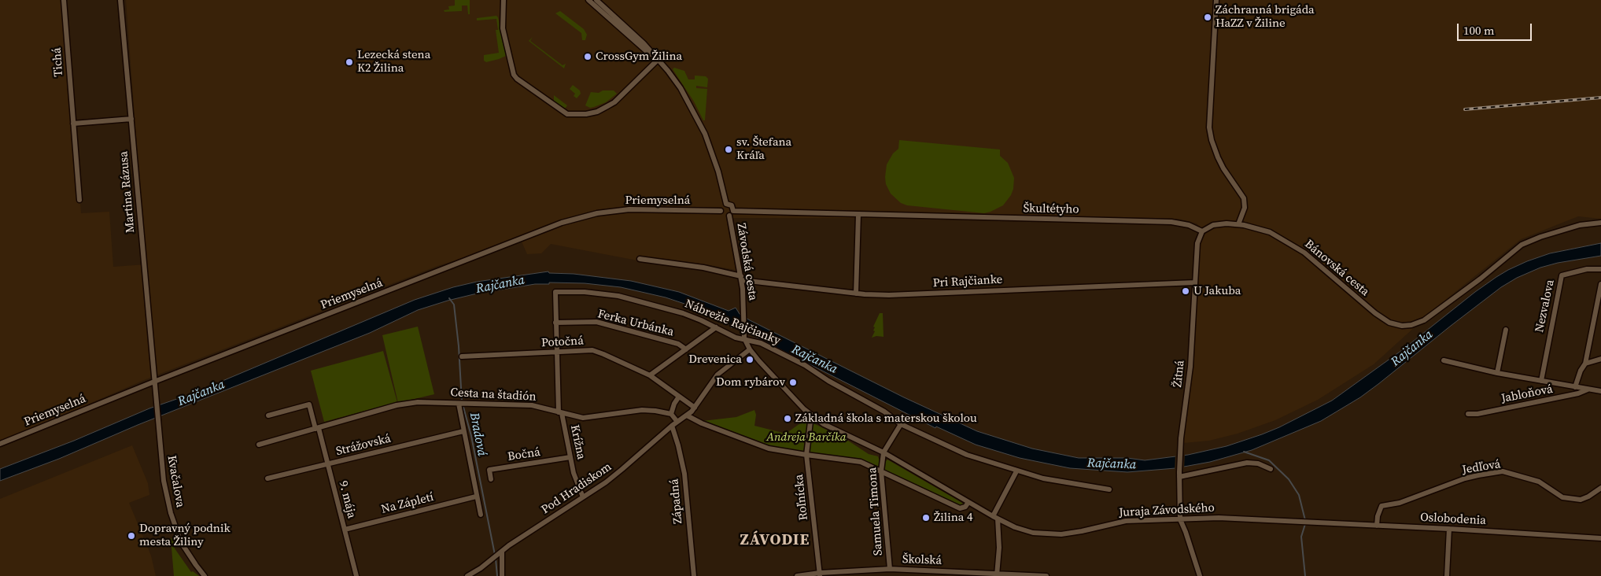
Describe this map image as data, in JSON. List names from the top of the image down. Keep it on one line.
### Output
{"streets":{"street":["Tichá","Martina Rázusa","Priemyselná","Škultétyho","Závodská cesta","Bánovská cesta","Pri Rajčianke","Nezvalova","Nábrežie Rajčianky","Ferka Urbánka","Potočná","Žitná","Jabloňová","Cesta na štadión","Krížna","Strážovská","Bočná","Jedľová","Kvačalova","Pod Hradiskom","Roľnícka","9. mája","Západná","Na Zápletí","Juraja Závodského","Samuela Timona","Oslobodenia","Školská"]},"crossings":[["Martina Rázusa","Priemyselná"],["Martina Rázusa","Kvačalova"],["Priemyselná","Škultétyho"],["Priemyselná","Závodská cesta"],["Priemyselná","Kvačalova"],["Škultétyho","Závodská cesta"],["Škultétyho","Žitná"],["Závodská cesta","Pri Rajčianke"],["Závodská cesta","Nábrežie Rajčianky"],["Závodská cesta","Juraja Závodského"],["Pri Rajčianke","Žitná"],["Nezvalova","Jabloňová"],["Nábrežie Rajčianky","Krížna"],["Nábrežie Rajčianky","Juraja Závodského"],["Ferka Urbánka","Krížna"],["Potočná","Krížna"],["Potočná","Pod Hradiskom"],["Žitná","Juraja Závodského"],["Cesta na štadión","Krížna"],["Cesta na štadión","9. mája"],["Krížna","Bočná"],["Krížna","Pod Hradiskom"],["Strážovská","9. mája"],["Jedľová","Oslobodenia"],["Pod Hradiskom","Západná"],["Pod Hradiskom","Juraja Závodského"],["Roľnícka","Juraja Závodského"],["Roľnícka","Školská"],["9. mája","Na Zápletí"],["Juraja Závodského","Samuela Timona"],["Juraja Závodského","Oslobodenia"],["Samuela Timona","Školská"]],"districts":["ZÁVODIE"],"water":["Rajčanka","Bradová"],"parks":["Andreja Barčíka"],"places":["Záchranná brigáda HaZZ v Žiline","CrossGym Žilina","Lezecká stena K2 Žilina","sv. Štefana Kráľa","U Jakuba","Drevenica","Dom rybárov","Základná škola s materskou školou","Žilina 4","Dopravný podnik mesta Žiliny"],"scale_bar":"100 m"}
